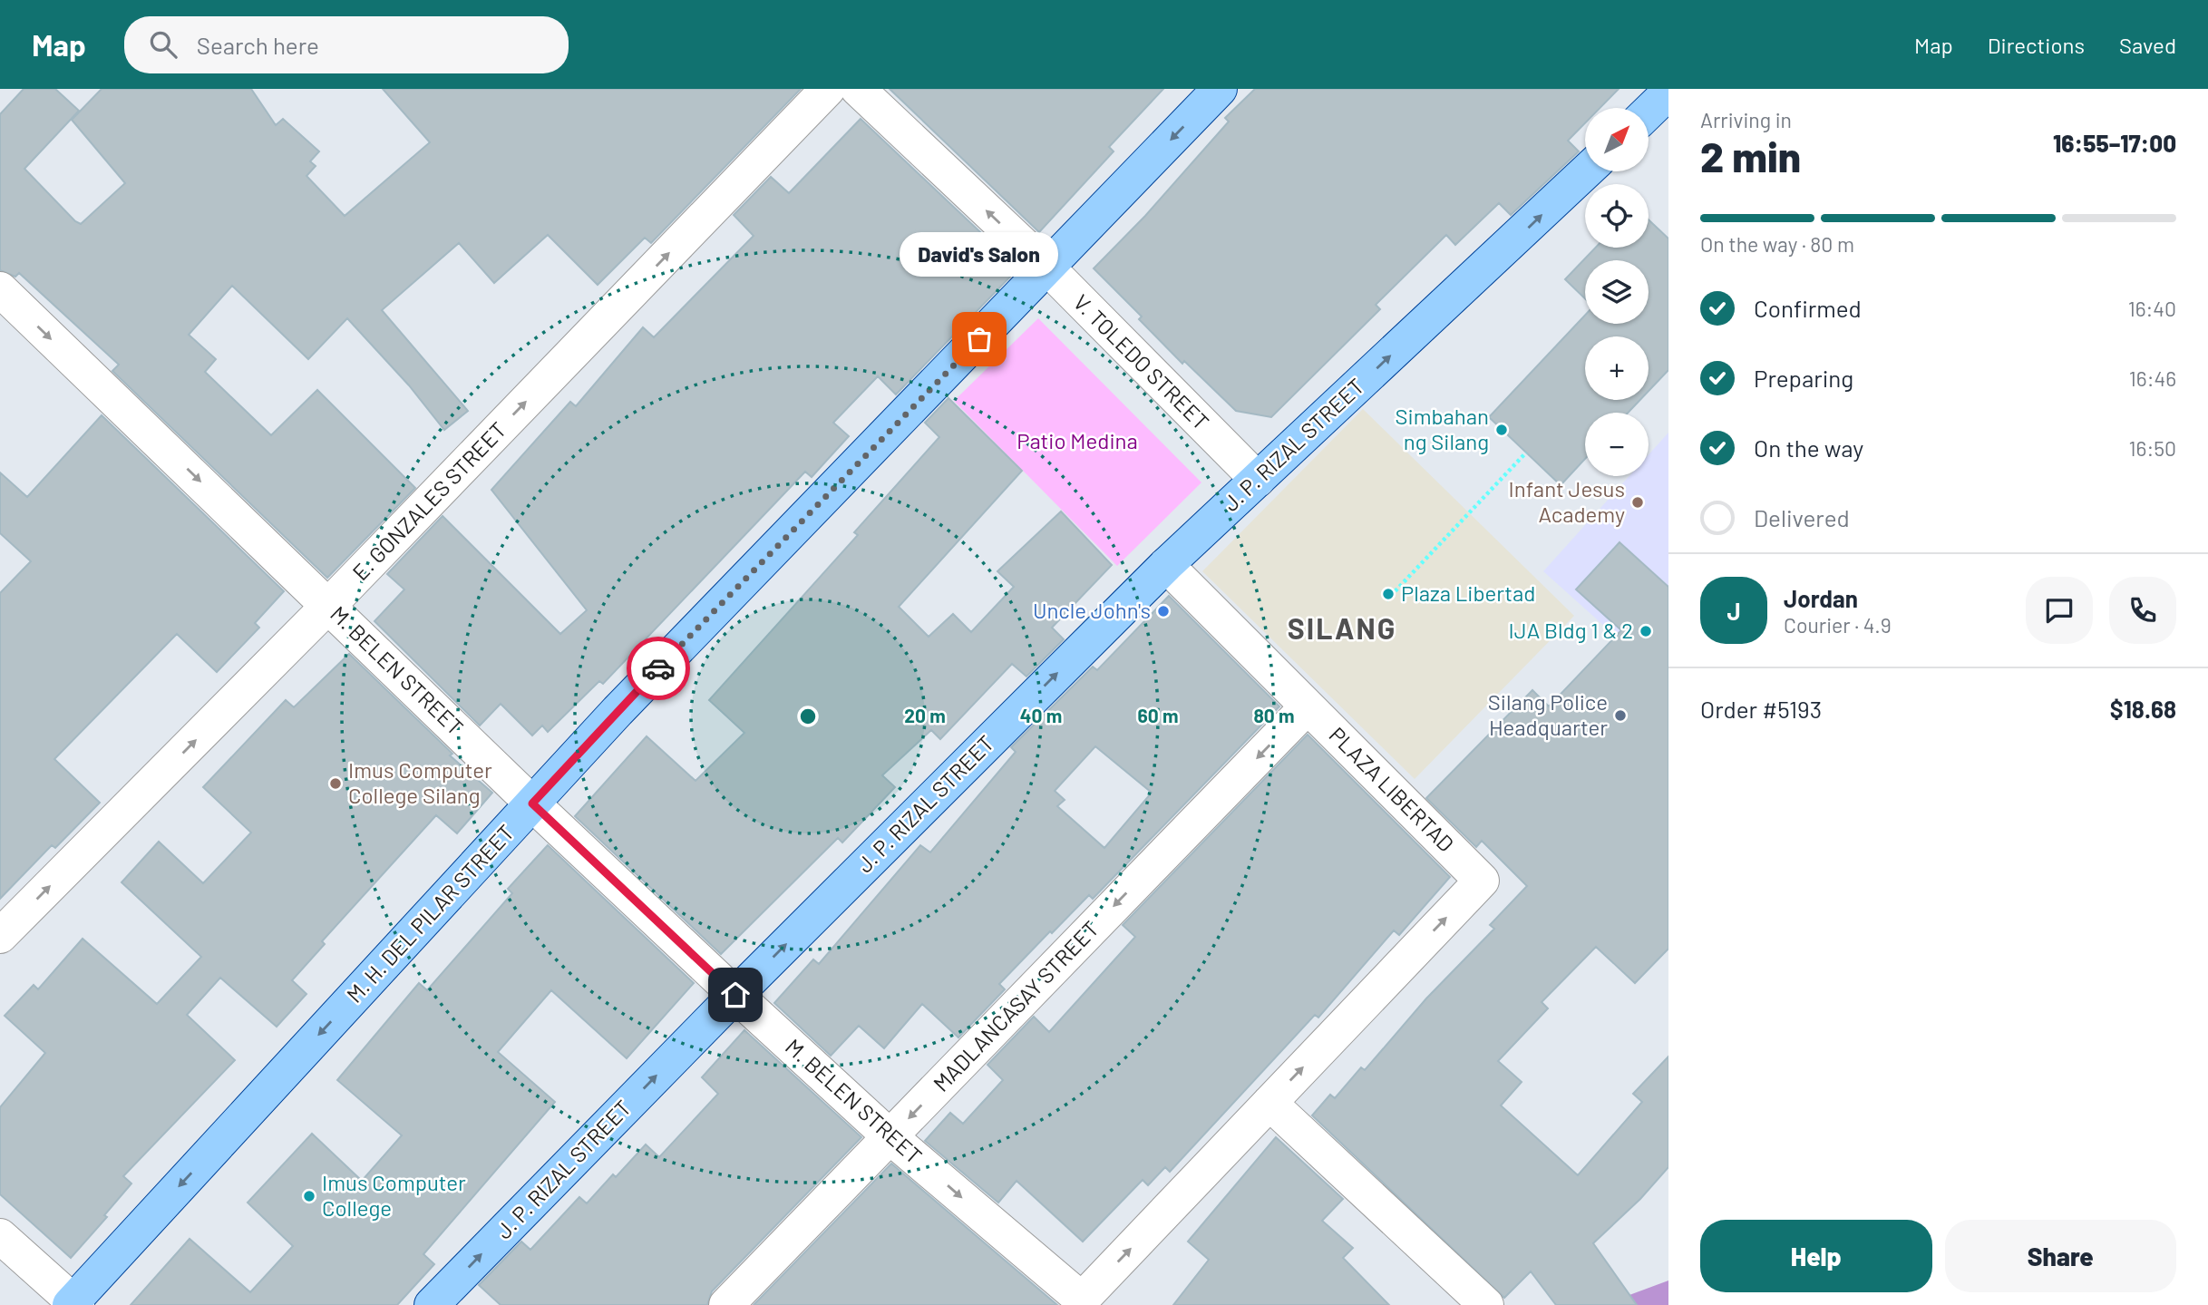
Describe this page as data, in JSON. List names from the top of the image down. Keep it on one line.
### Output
{"streets":{"main road":["J. P. RIZAL STREET","M. H. DEL PILAR STREET"],"street":["V. TOLEDO STREET","E. GONZALES STREET","M. BELEN STREET","PLAZA LIBERTAD","MADLANCASAY STREET"]},"crossings":[["V. TOLEDO STREET","J. P. RIZAL STREET"],["V. TOLEDO STREET","M. H. DEL PILAR STREET"],["J. P. RIZAL STREET","M. BELEN STREET"],["J. P. RIZAL STREET","PLAZA LIBERTAD"],["E. GONZALES STREET","M. BELEN STREET"],["M. BELEN STREET","PLAZA LIBERTAD"],["M. BELEN STREET","M. H. DEL PILAR STREET"],["M. BELEN STREET","MADLANCASAY STREET"],["PLAZA LIBERTAD","MADLANCASAY STREET"]],"one_way":["V. TOLEDO STREET","J. P. RIZAL STREET","E. GONZALES STREET","M. H. DEL PILAR STREET","MADLANCASAY STREET"],"districts":["SILANG"],"parks":["Patio Medina"],"places":["David's Salon","Simbahan ng Silang","Infant Jesus Academy","Plaza Libertad","Uncle John's","IJA Bldg 1 & 2","Silang Police Headquarter","Imus Computer College Silang","Imus Computer College"],"north":"top right","page":{"header":"Map","search":"Search here","nav":["Map","Directions","Saved"],"heading":["2 min","Arriving in","16:55–17:00"],"panel":["Jordan","Courier · 4.9","Order #5193","$18.68"],"map_buttons":["+","−"],"bar":"On the way · 80 m","bubble":"David's Salon","list":[["Confirmed","16:40"],["Preparing","16:46"],["On the way","16:50"],"Delivered"],"round":"J","buttons":["Help","Share"]},"rings":["20 m","40 m","60 m","80 m"]}
